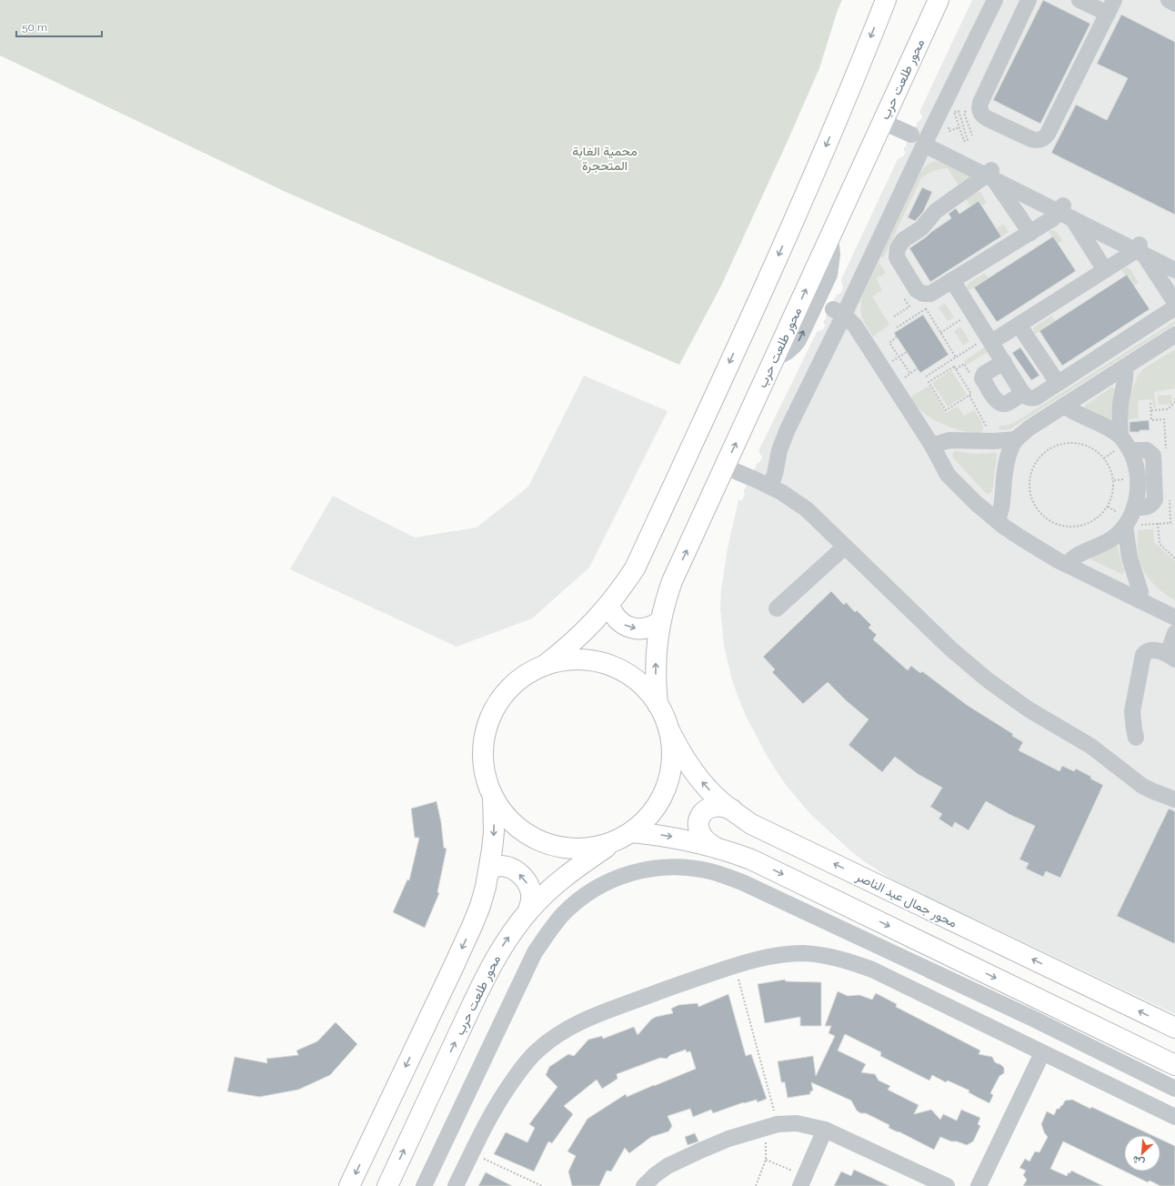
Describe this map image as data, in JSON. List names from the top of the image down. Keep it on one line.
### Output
{"streets":{"main road":["محور طلعت حرب","محور جمال عبد الناصر"]},"crossings":[["محور طلعت حرب","محور جمال عبد الناصر"]],"parks":["محمية الغابة المتحجرة"],"scale_bar":"50 m","north":"bottom left"}
